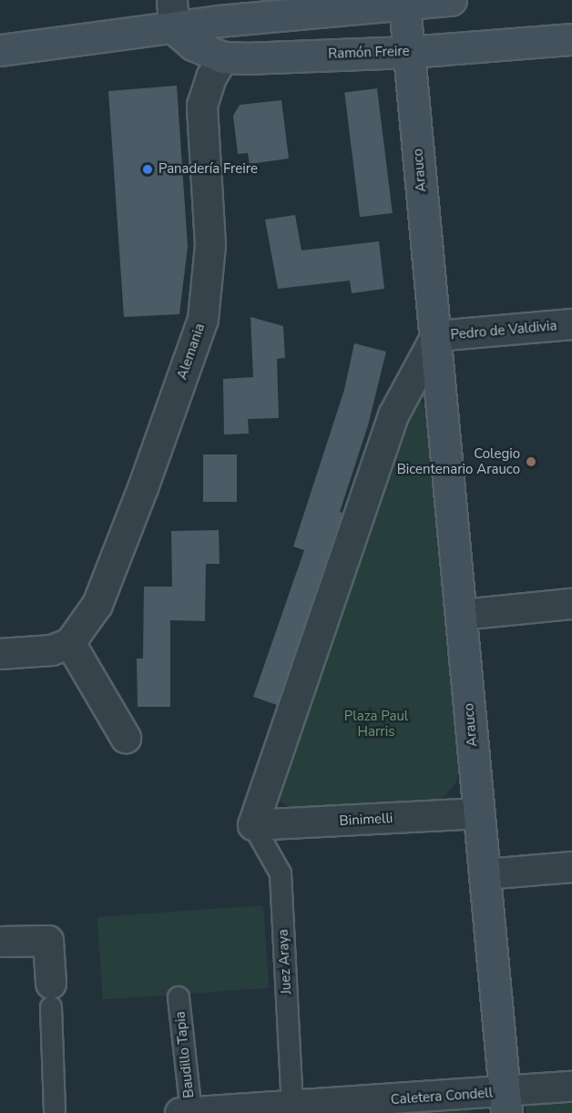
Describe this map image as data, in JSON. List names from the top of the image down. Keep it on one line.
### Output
{"streets":{"main road":["Ramón Freire","Arauco"],"street":["Pedro de Valdivia","Alemania","Binimelli","Juez Araya","Baudillo Tapia","Caletera Condell"]},"crossings":[["Ramón Freire","Arauco"],["Ramón Freire","Alemania"],["Arauco","Pedro de Valdivia"],["Arauco","Binimelli"],["Arauco","Caletera Condell"],["Binimelli","Juez Araya"],["Juez Araya","Caletera Condell"],["Baudillo Tapia","Caletera Condell"]],"parks":["Plaza Paul Harris"],"places":["Panadería Freire","Colegio Bicentenario Arauco"]}
